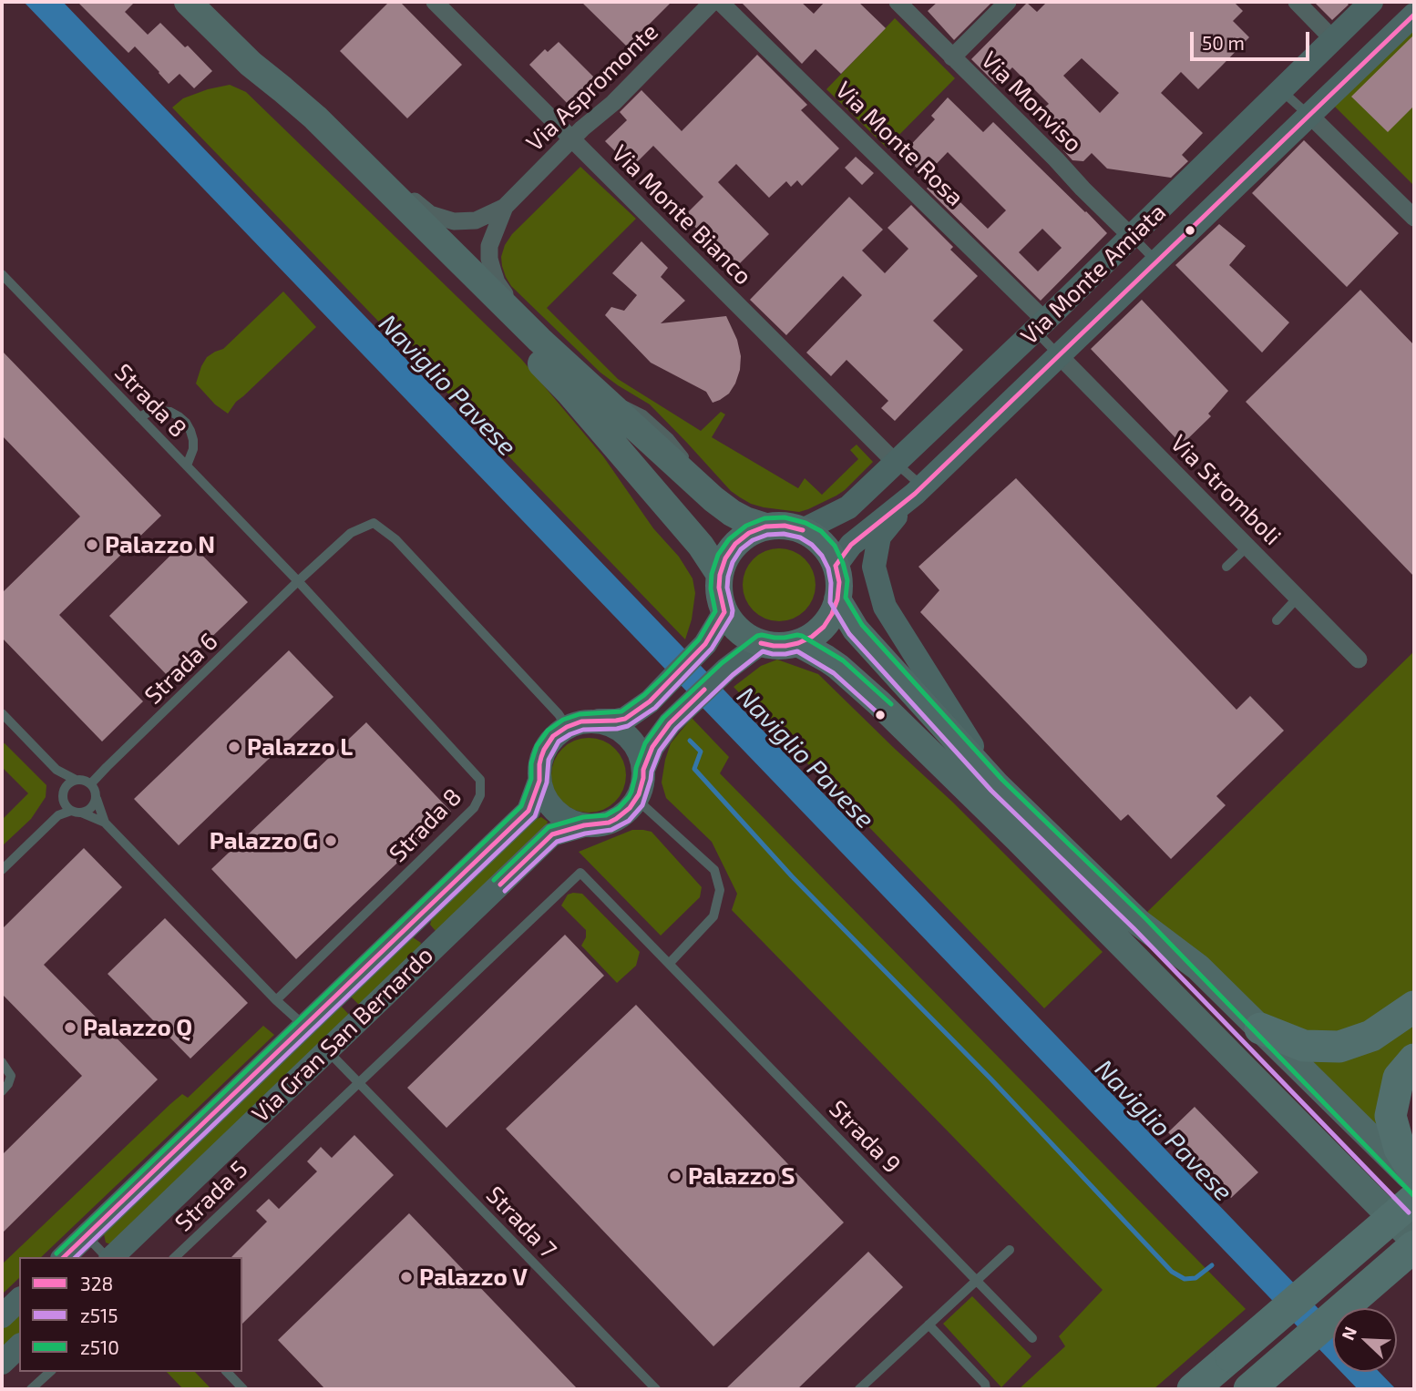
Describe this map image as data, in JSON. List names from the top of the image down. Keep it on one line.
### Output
{"streets":{"main road":["Via Monte Amiata","Via Gran San Bernardo"],"street":["Via Aspromonte","Via Monviso","Via Monte Rosa","Via Monte Bianco","Via Stromboli"],"lane":["Strada 8","Strada 6","Strada 9","Strada 5","Strada 7"]},"crossings":[["Via Aspromonte","Via Monte Bianco"],["Via Monviso","Via Monte Amiata"],["Via Monte Rosa","Via Monte Amiata"],["Via Monte Bianco","Via Monte Amiata"],["Via Monte Amiata","Via Stromboli"],["Strada 8","Strada 6"],["Via Gran San Bernardo","Strada 7"],["Strada 9","Strada 5"],["Strada 9","Strada 7"],["Strada 5","Strada 7"]],"water":["Naviglio Pavese"],"places":["Palazzo N","Palazzo L","Palazzo G","Palazzo Q","Palazzo S","Palazzo V"],"lines":["transit line 328","transit line z510","transit line z515"],"legend":["328","z515","z510"],"scale_bar":"50 m","north":"top left"}
